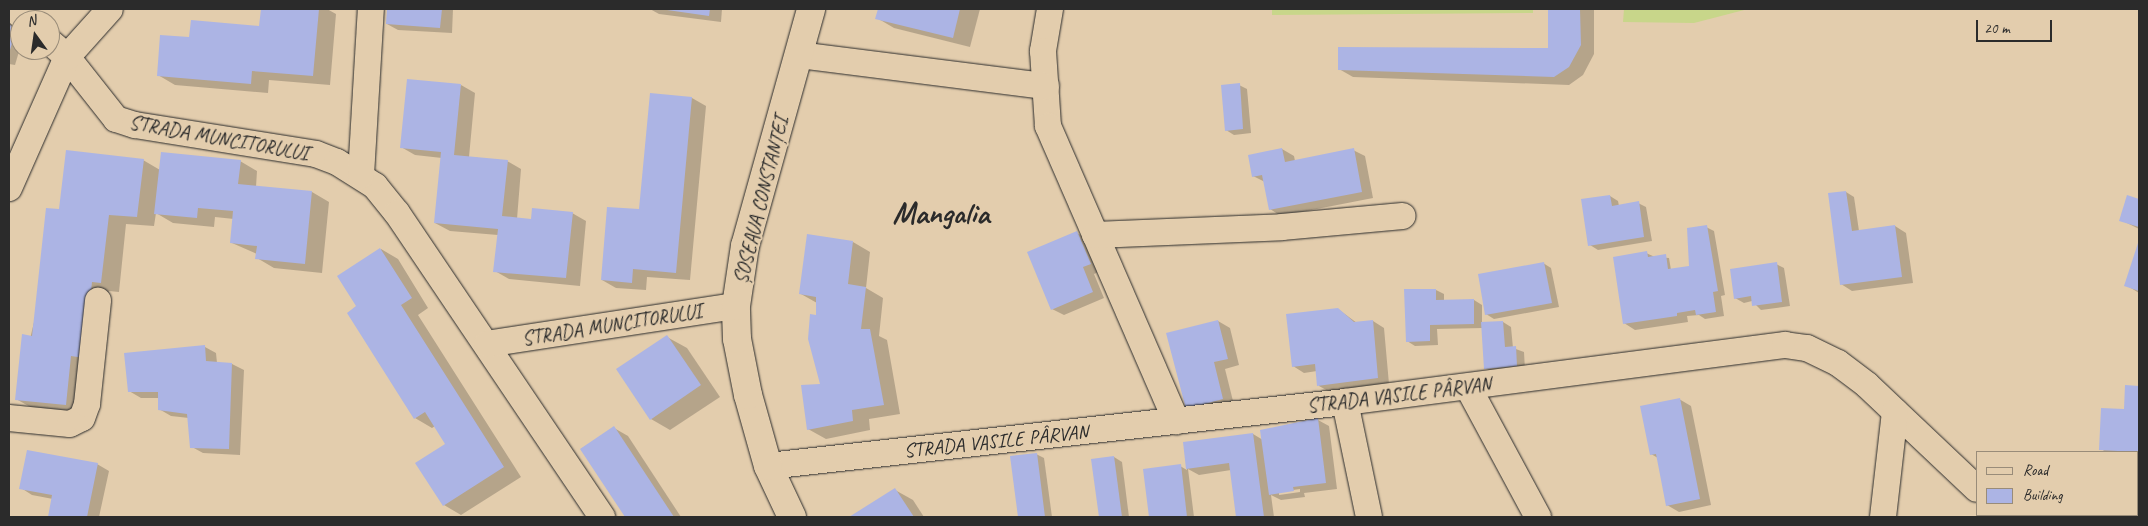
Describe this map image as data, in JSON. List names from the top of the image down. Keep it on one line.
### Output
{"streets":{"main road":["ȘOSEAUA CONSTANȚEI"],"street":["STRADA MUNCITORULUI","STRADA VASILE PÂRVAN"]},"crossings":[["STRADA MUNCITORULUI","ȘOSEAUA CONSTANȚEI"],["ȘOSEAUA CONSTANȚEI","STRADA VASILE PÂRVAN"]],"districts":["Mangalia"],"legend":["Road","Building"],"scale_bar":"20 m","north":"top"}
